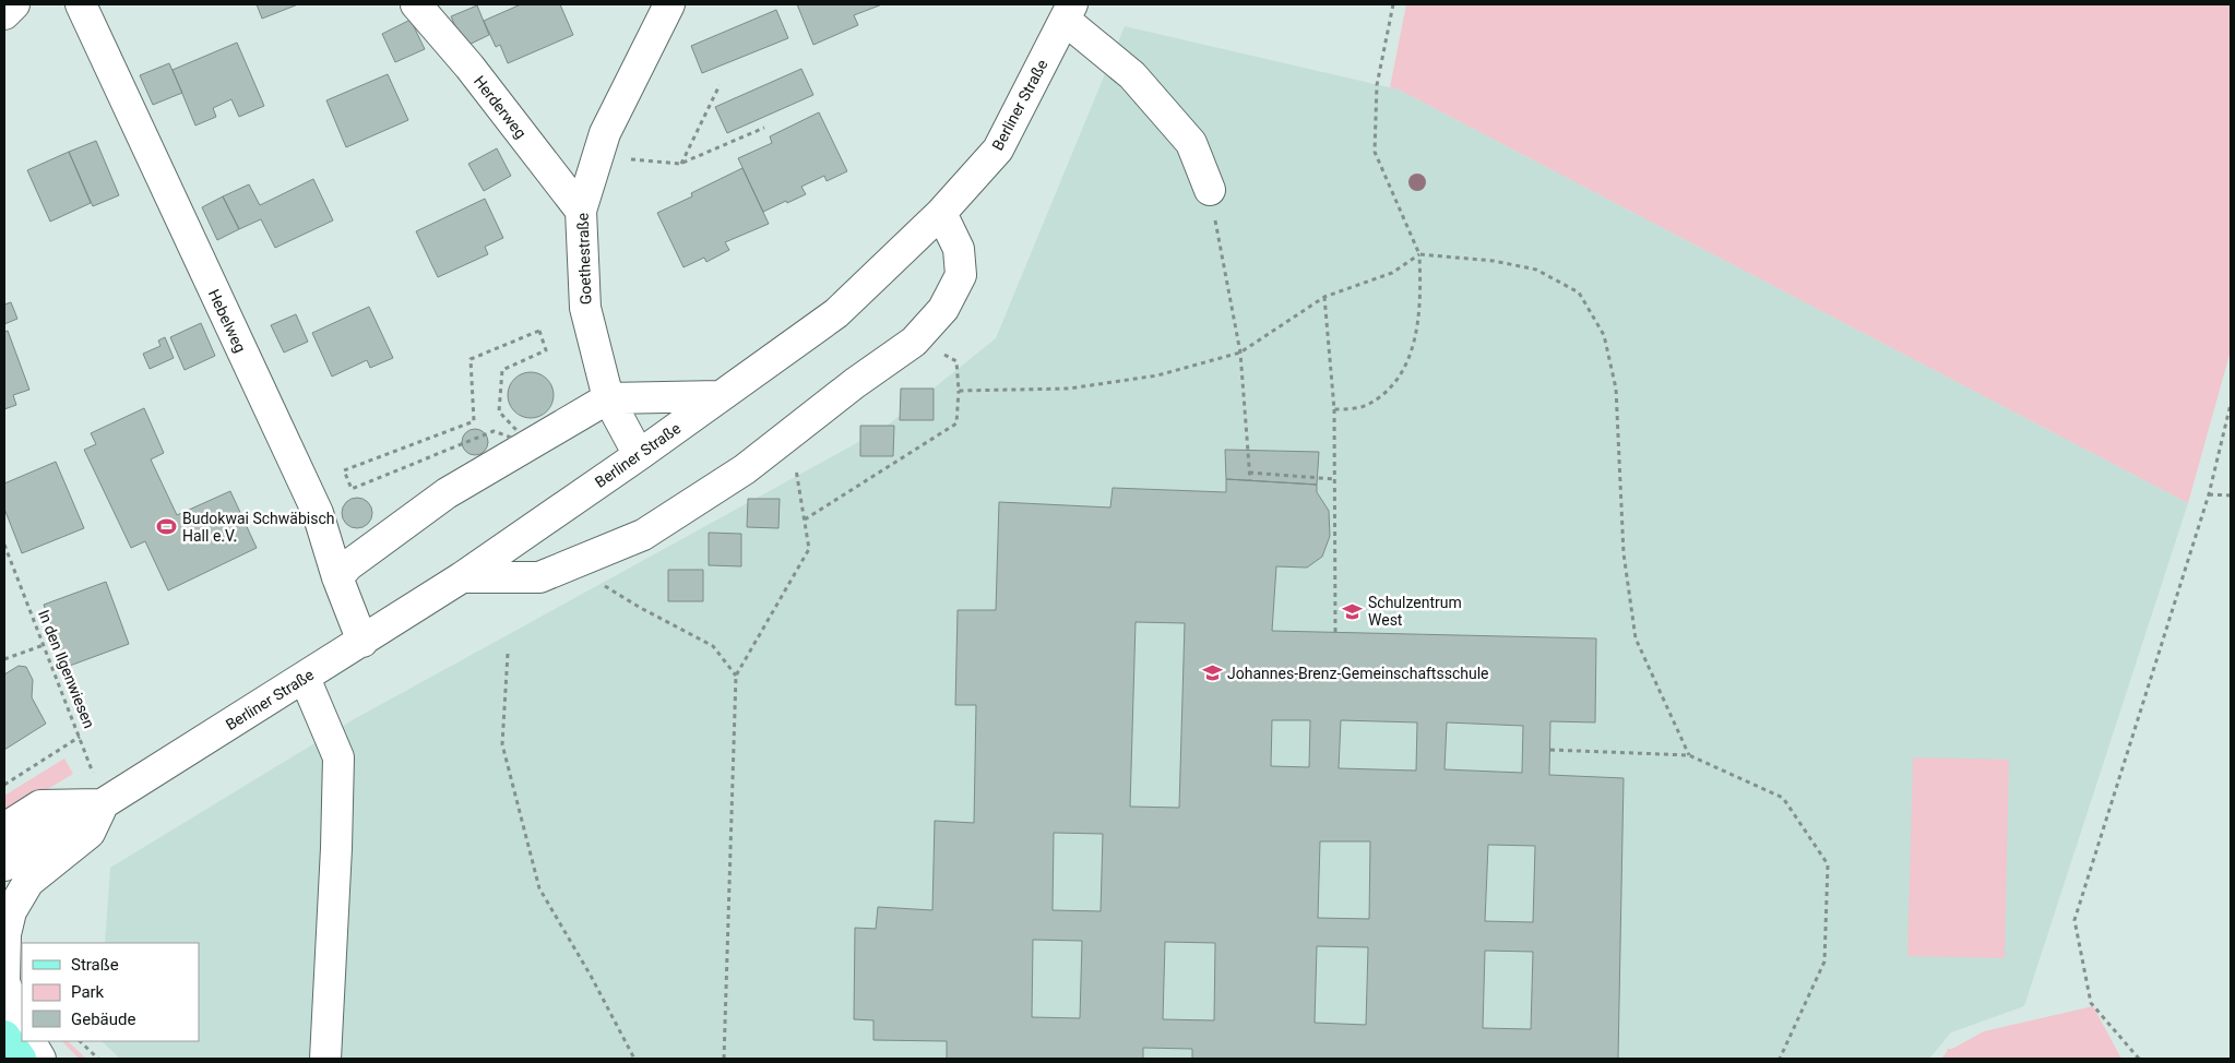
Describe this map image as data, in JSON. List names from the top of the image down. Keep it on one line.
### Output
{"streets":{"street":["Berliner Straße","Herderweg","Goethestraße","Hebelweg"],"path":["In den Ilgenwiesen"]},"crossings":[["Berliner Straße","Goethestraße"],["Berliner Straße","Hebelweg"],["Berliner Straße","In den Ilgenwiesen"],["Herderweg","Goethestraße"]],"places":{"sports":["Budokwai Schwäbisch Hall e.V."],"school or university":["Schulzentrum West","Johannes-Brenz-Gemeinschaftsschule"]},"legend":["Straße","Park","Gebäude"]}
